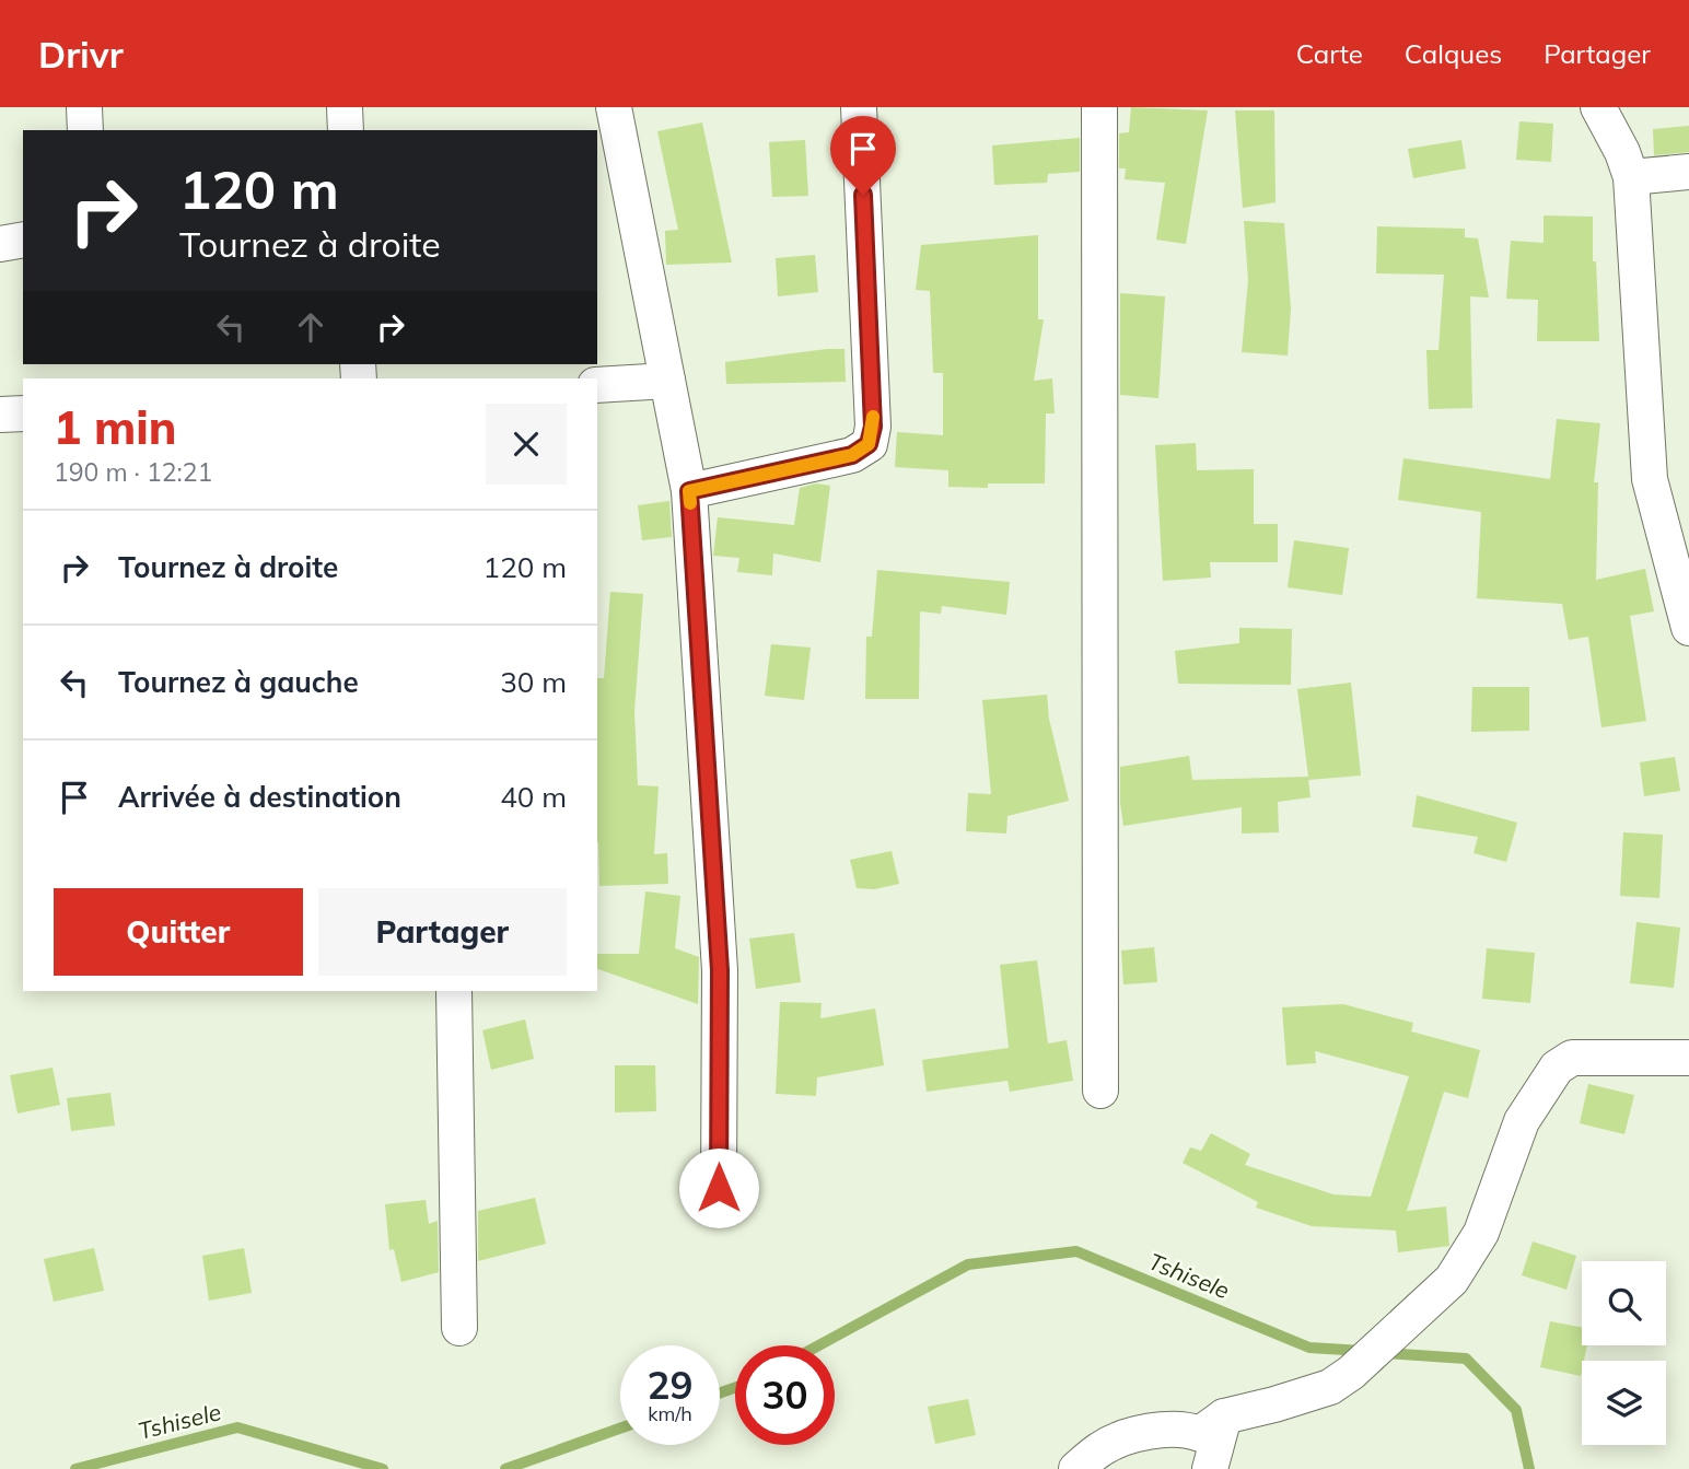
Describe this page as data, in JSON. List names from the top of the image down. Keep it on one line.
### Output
{"water":["Tshisele"],"page":{"header":"Drivr","nav":["Carte","Calques","Partager"],"turn":["120 m","Tournez à droite"],"heading":["1 min","190 m · 12:21"],"list":[{"name":"Tournez à droite","value":"120 m"},{"name":"Tournez à gauche","value":"30 m"},{"name":"Arrivée à destination","value":"40 m"}],"buttons":["Quitter","Partager"],"speed":"29 km/h","limit":"30"}}
